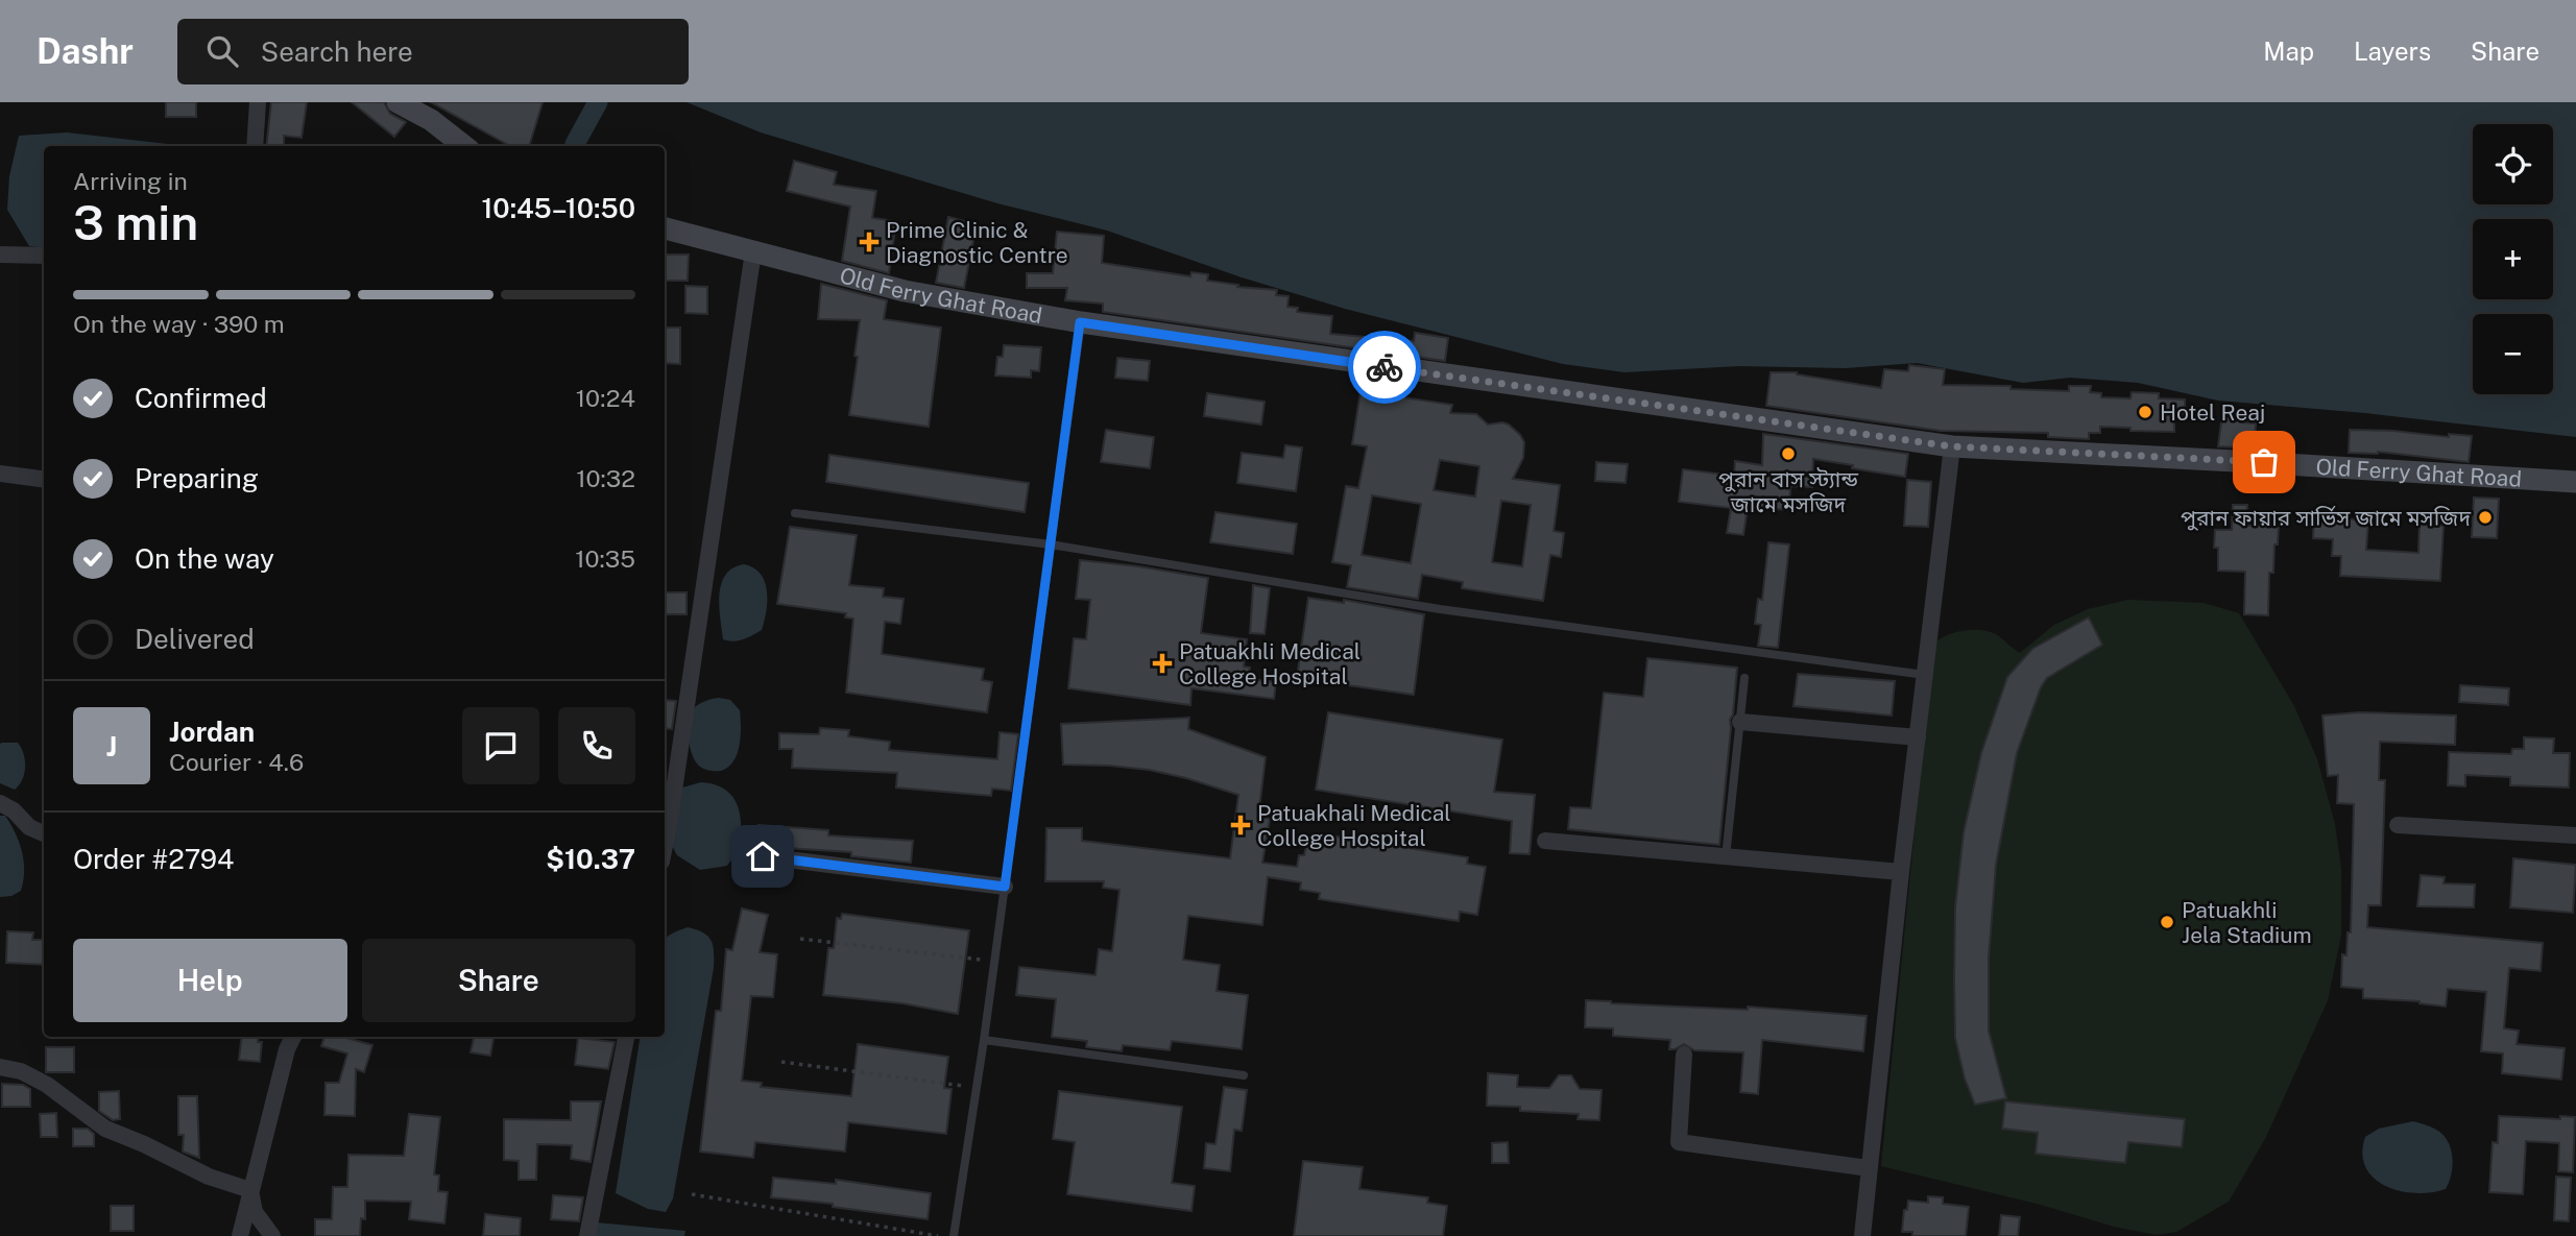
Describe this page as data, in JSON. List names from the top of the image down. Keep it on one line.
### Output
{"streets":{"street":["Old Ferry Ghat Road"]},"places":{"health":["Prime Clinic & Diagnostic Centre","Patuakhli Medical College Hospital","Patuakhali Medical College Hospital"],"other":["Hotel Reaj","পুরান বাস স্ট্যান্ড জামে মসজিদ","পুরান ফায়ার সার্ভিস জামে মসজিদ","Patuakhli Jela Stadium"]},"page":{"header":"Dashr","search":"Search here","nav":["Map","Layers","Share"],"map_buttons":["+","−"],"heading":["3 min","Arriving in","10:45–10:50"],"panel":["Jordan","Courier · 4.6","Order #2794","$10.37"],"bar":"On the way · 390 m","list":[["Confirmed","10:24"],["Preparing","10:32"],["On the way","10:35"],"Delivered"],"round":"J","buttons":["Help","Share"]}}
